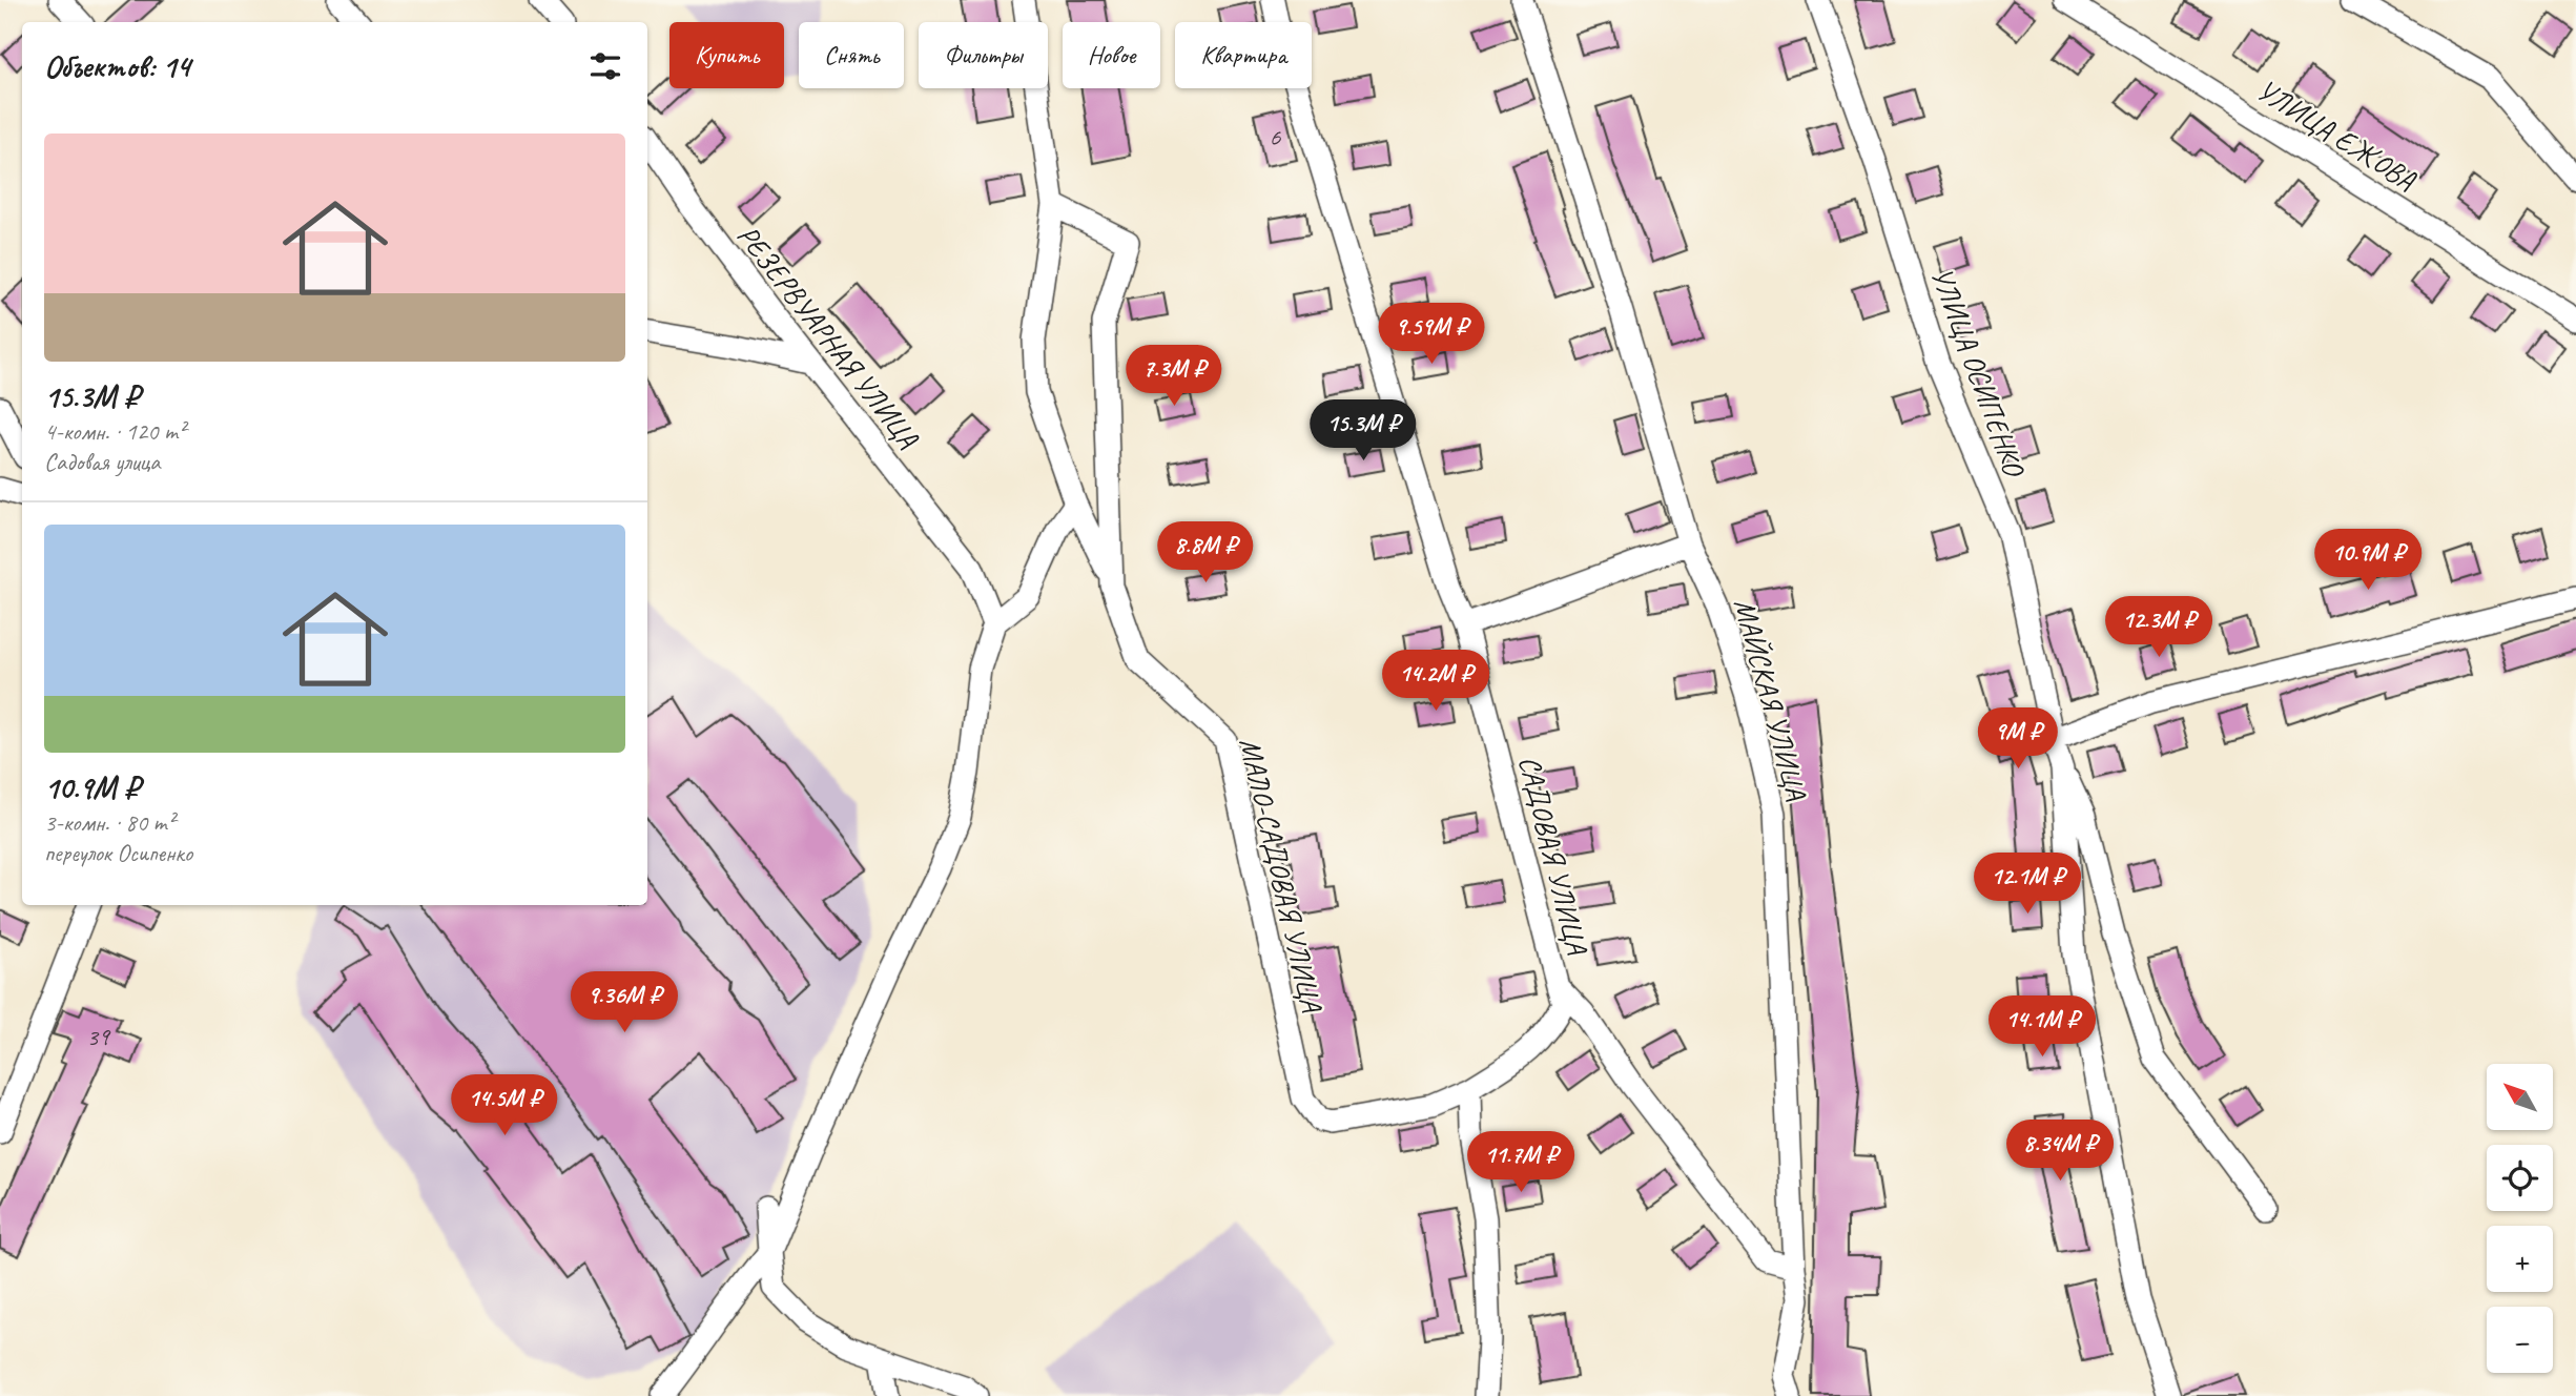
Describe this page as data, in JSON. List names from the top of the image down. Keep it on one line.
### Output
{"streets":{"street":["УЛИЦА ЕЖОВА","РЕЗЕРВУАРНАЯ УЛИЦА","УЛИЦА ОСИПЕНКО","МАЙСКАЯ УЛИЦА","САДОВАЯ УЛИЦА","МАЛО-САДОВАЯ УЛИЦА"]},"crossings":[["МАЙСКАЯ УЛИЦА","САДОВАЯ УЛИЦА"]],"house_numbers":["6","39"],"north":"top left","page":{"chip":["Купить","Снять","Фильтры","Новое","Квартира"],"heading":"Объектов: 14","list":[{"name":"15.3M ₽","note":"4-комн. · 120 m² · Садовая улица"},{"name":"10.9M ₽","note":"3-комн. · 80 m² · переулок Осипенко"}],"price":["9.59M ₽","7.3M ₽","15.3M ₽","8.8M ₽","10.9M ₽","12.3M ₽","14.2M ₽","9M ₽","12.1M ₽","9.36M ₽","14.1M ₽","14.5M ₽","8.34M ₽","11.7M ₽"],"map_buttons":["+","−"]}}
